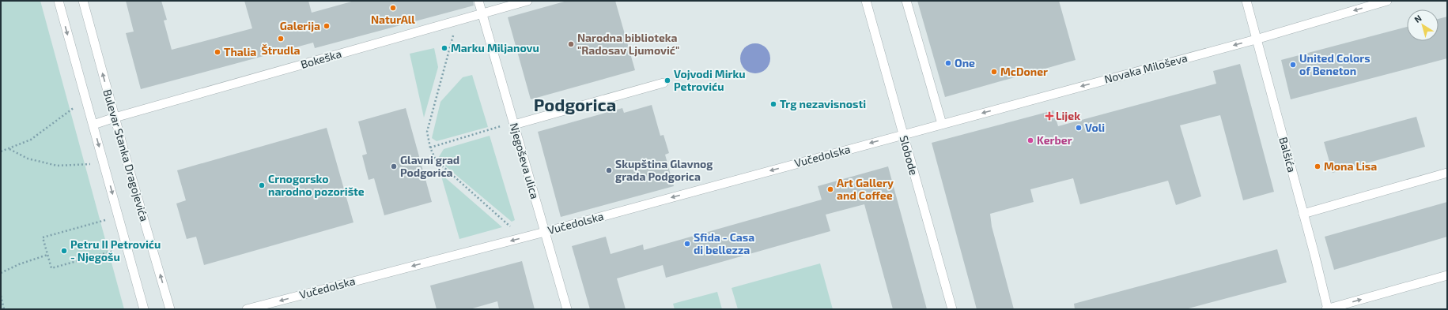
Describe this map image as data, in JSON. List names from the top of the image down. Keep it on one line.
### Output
{"streets":{"street":["Bokeška","Novaka Miloševa","Balšića","Bulevar Stanka Dragojevića","Slobode","Vučedolska","Njegoševa ulica"]},"crossings":[["Bokeška","Bulevar Stanka Dragojevića"],["Bokeška","Njegoševa ulica"],["Novaka Miloševa","Balšića"],["Novaka Miloševa","Slobode"],["Novaka Miloševa","Vučedolska"],["Slobode","Vučedolska"],["Vučedolska","Njegoševa ulica"]],"one_way":["Novaka Miloševa","Vučedolska"],"districts":["Podgorica"],"places":{"other":["NaturAll","Galerija","Štrudla","Narodna biblioteka \"Radosav Ljumović\"","Marku Miljanovu","Thalia","One","United Colors of Beneton","McDoner","Vojvodi Mirku Petroviću","Trg nezavisnosti","Voli","Kerber","Glavni grad Podgorica","Mona Lisa","Skupština Glavnog grada Podgorica","Crnogorsko narodno pozorište","Art Gallery and Coffee","Sfida - Casa di bellezza","Petru II Petroviću - Njegošu"],"health":["Lijek"]},"north":"top left"}
